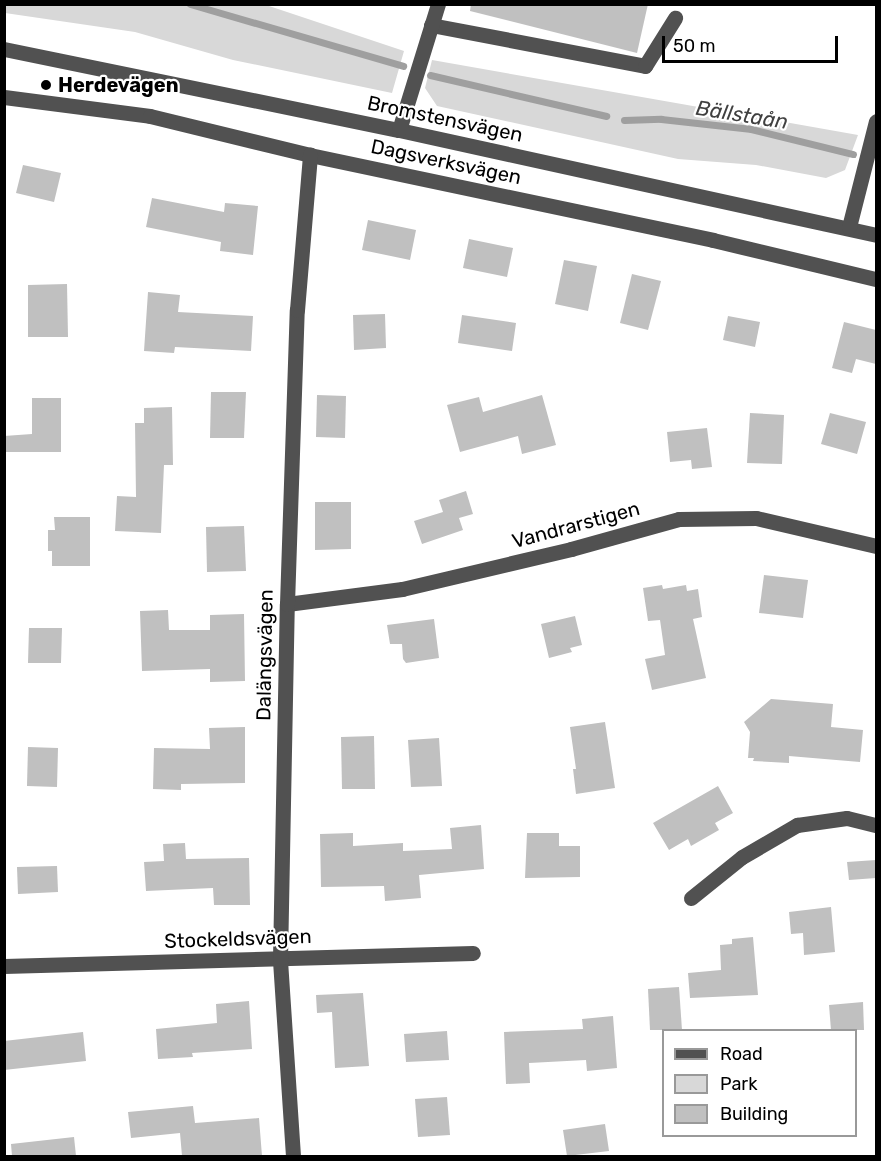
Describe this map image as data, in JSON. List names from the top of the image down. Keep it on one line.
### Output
{"streets":{"street":["Bromstensvägen","Dagsverksvägen","Vandrarstigen","Dalängsvägen","Stockeldsvägen"]},"crossings":[["Dagsverksvägen","Dalängsvägen"],["Vandrarstigen","Dalängsvägen"],["Dalängsvägen","Stockeldsvägen"]],"water":["Bällstaån"],"places":["Herdevägen"],"legend":["Road","Park","Building"],"scale_bar":"50 m"}
